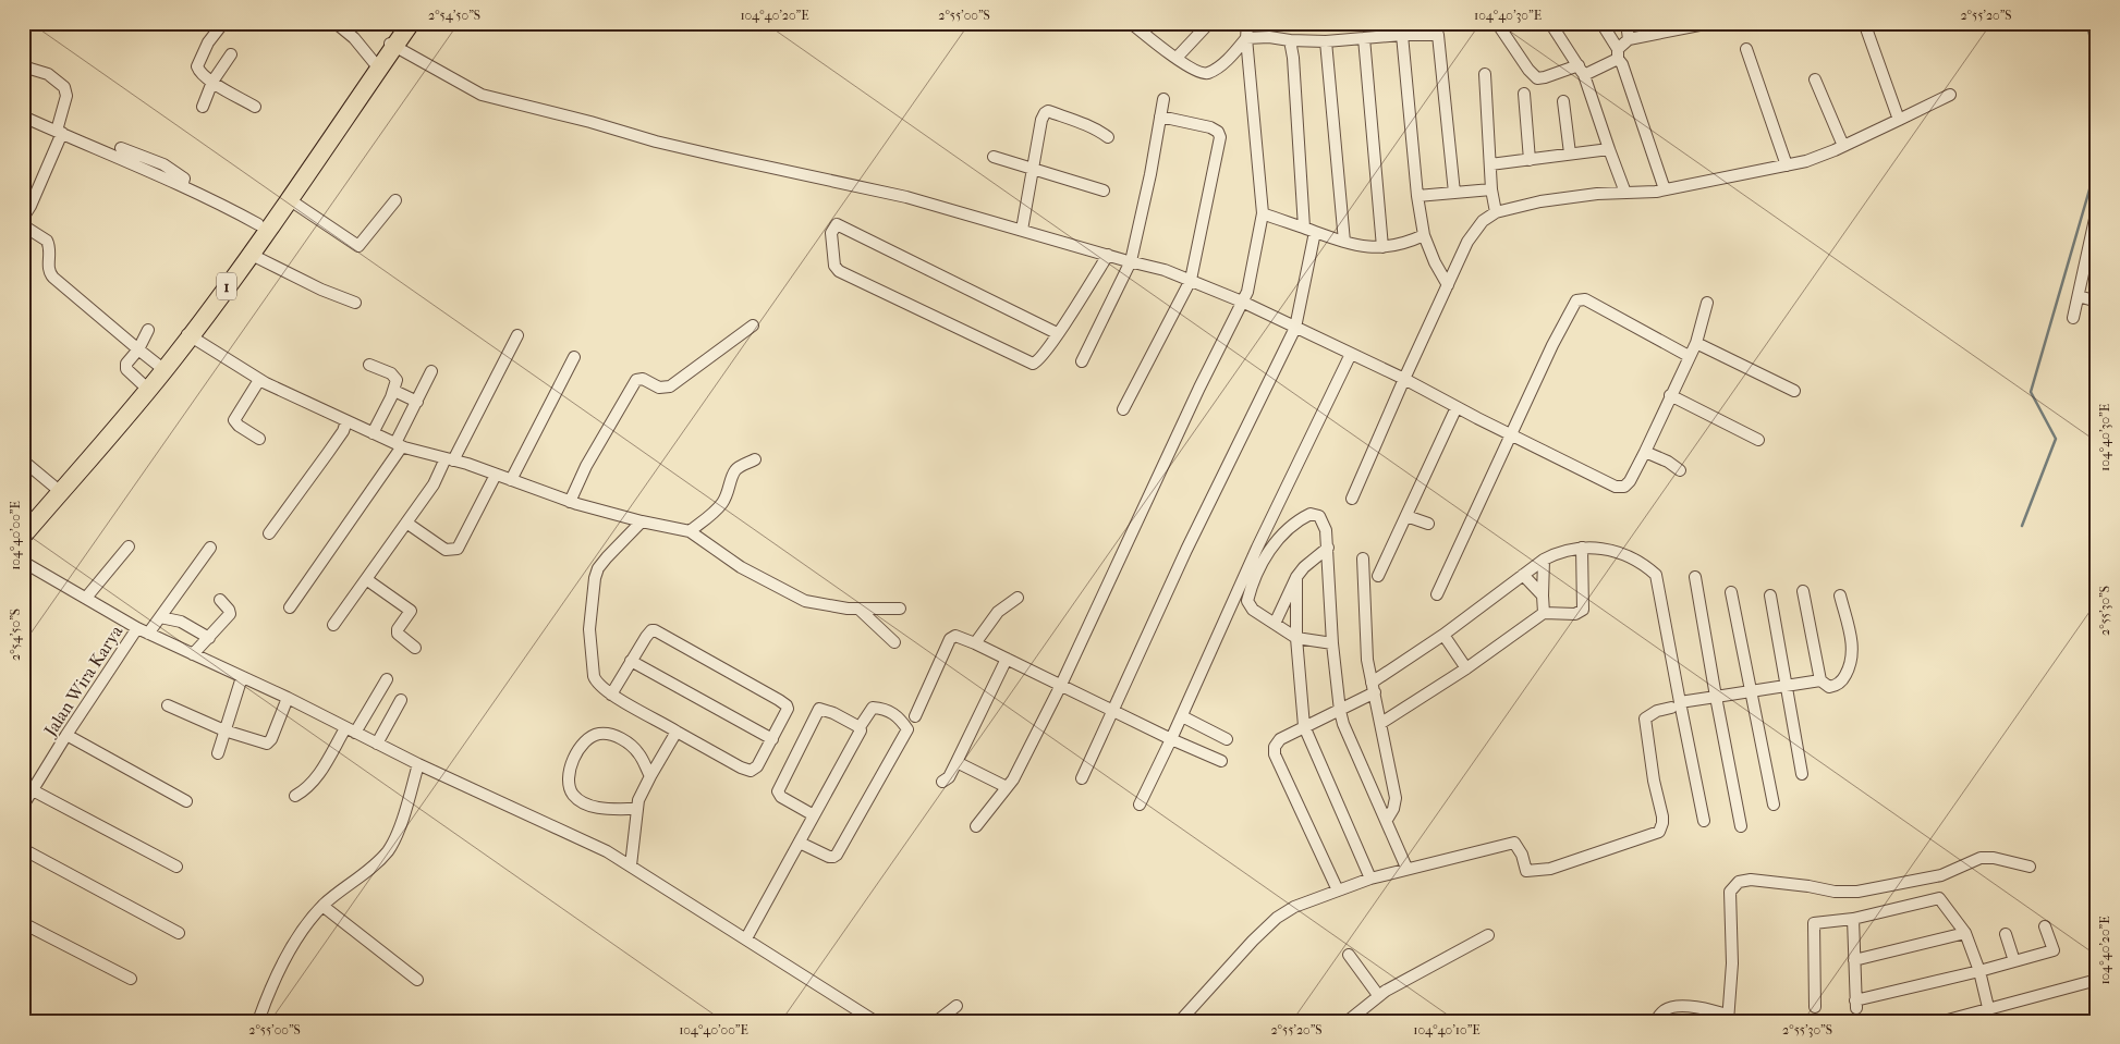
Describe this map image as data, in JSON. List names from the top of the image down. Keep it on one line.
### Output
{"streets":{"highway":["1"],"street":["Jalan Wira Karya"]},"coordinates":["2°54'50\"S","104°40'20\"E","2°55'00\"S","104°40'30\"E","2°55'20\"S","104°40'00\"E","2°55'30\"S","104°40'10\"E"]}
